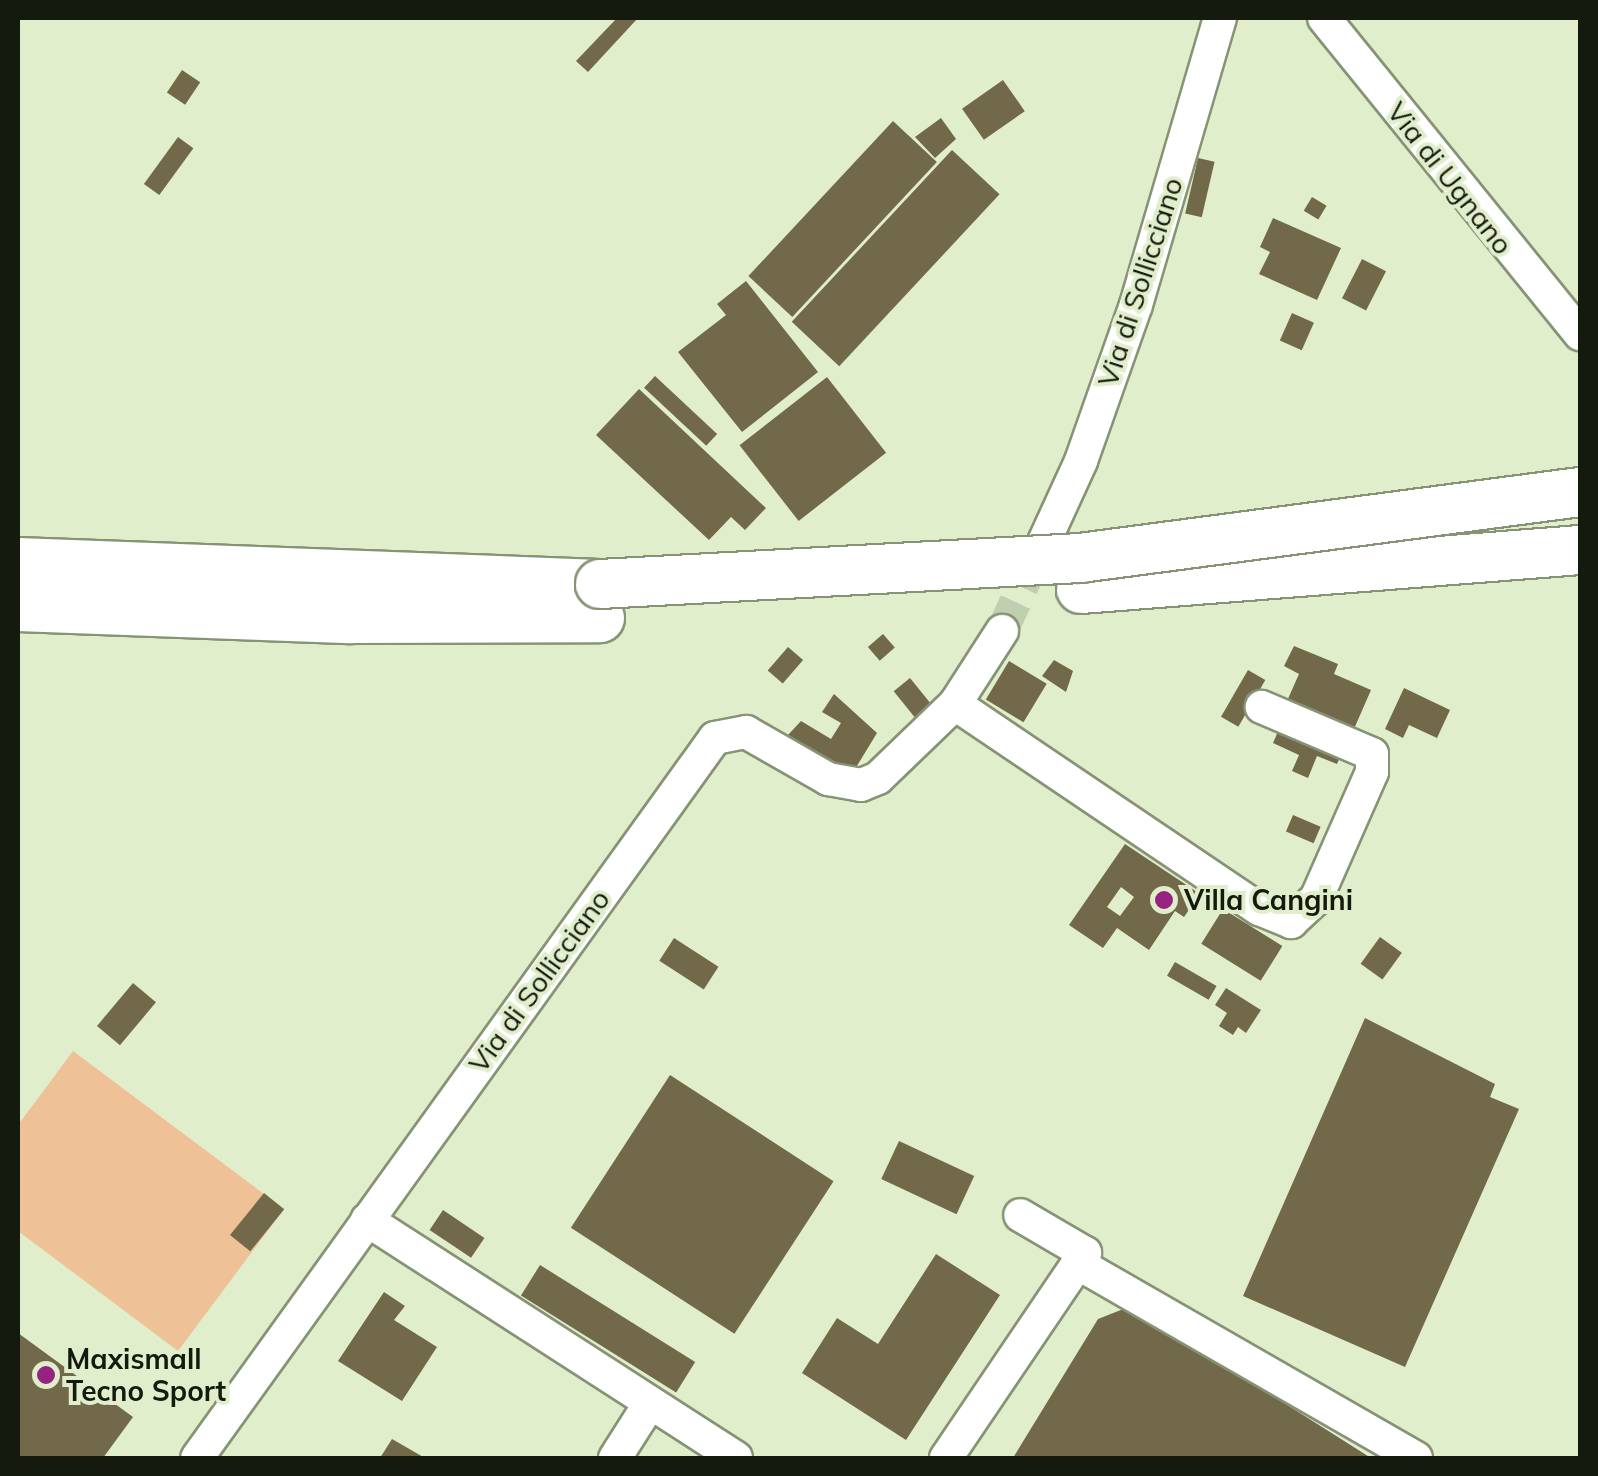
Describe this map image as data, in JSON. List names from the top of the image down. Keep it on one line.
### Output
{"streets":{"street":["Via di Ugnano","Via di Sollicciano"]},"places":["Villa Cangini","Maxismall Tecno Sport"]}
